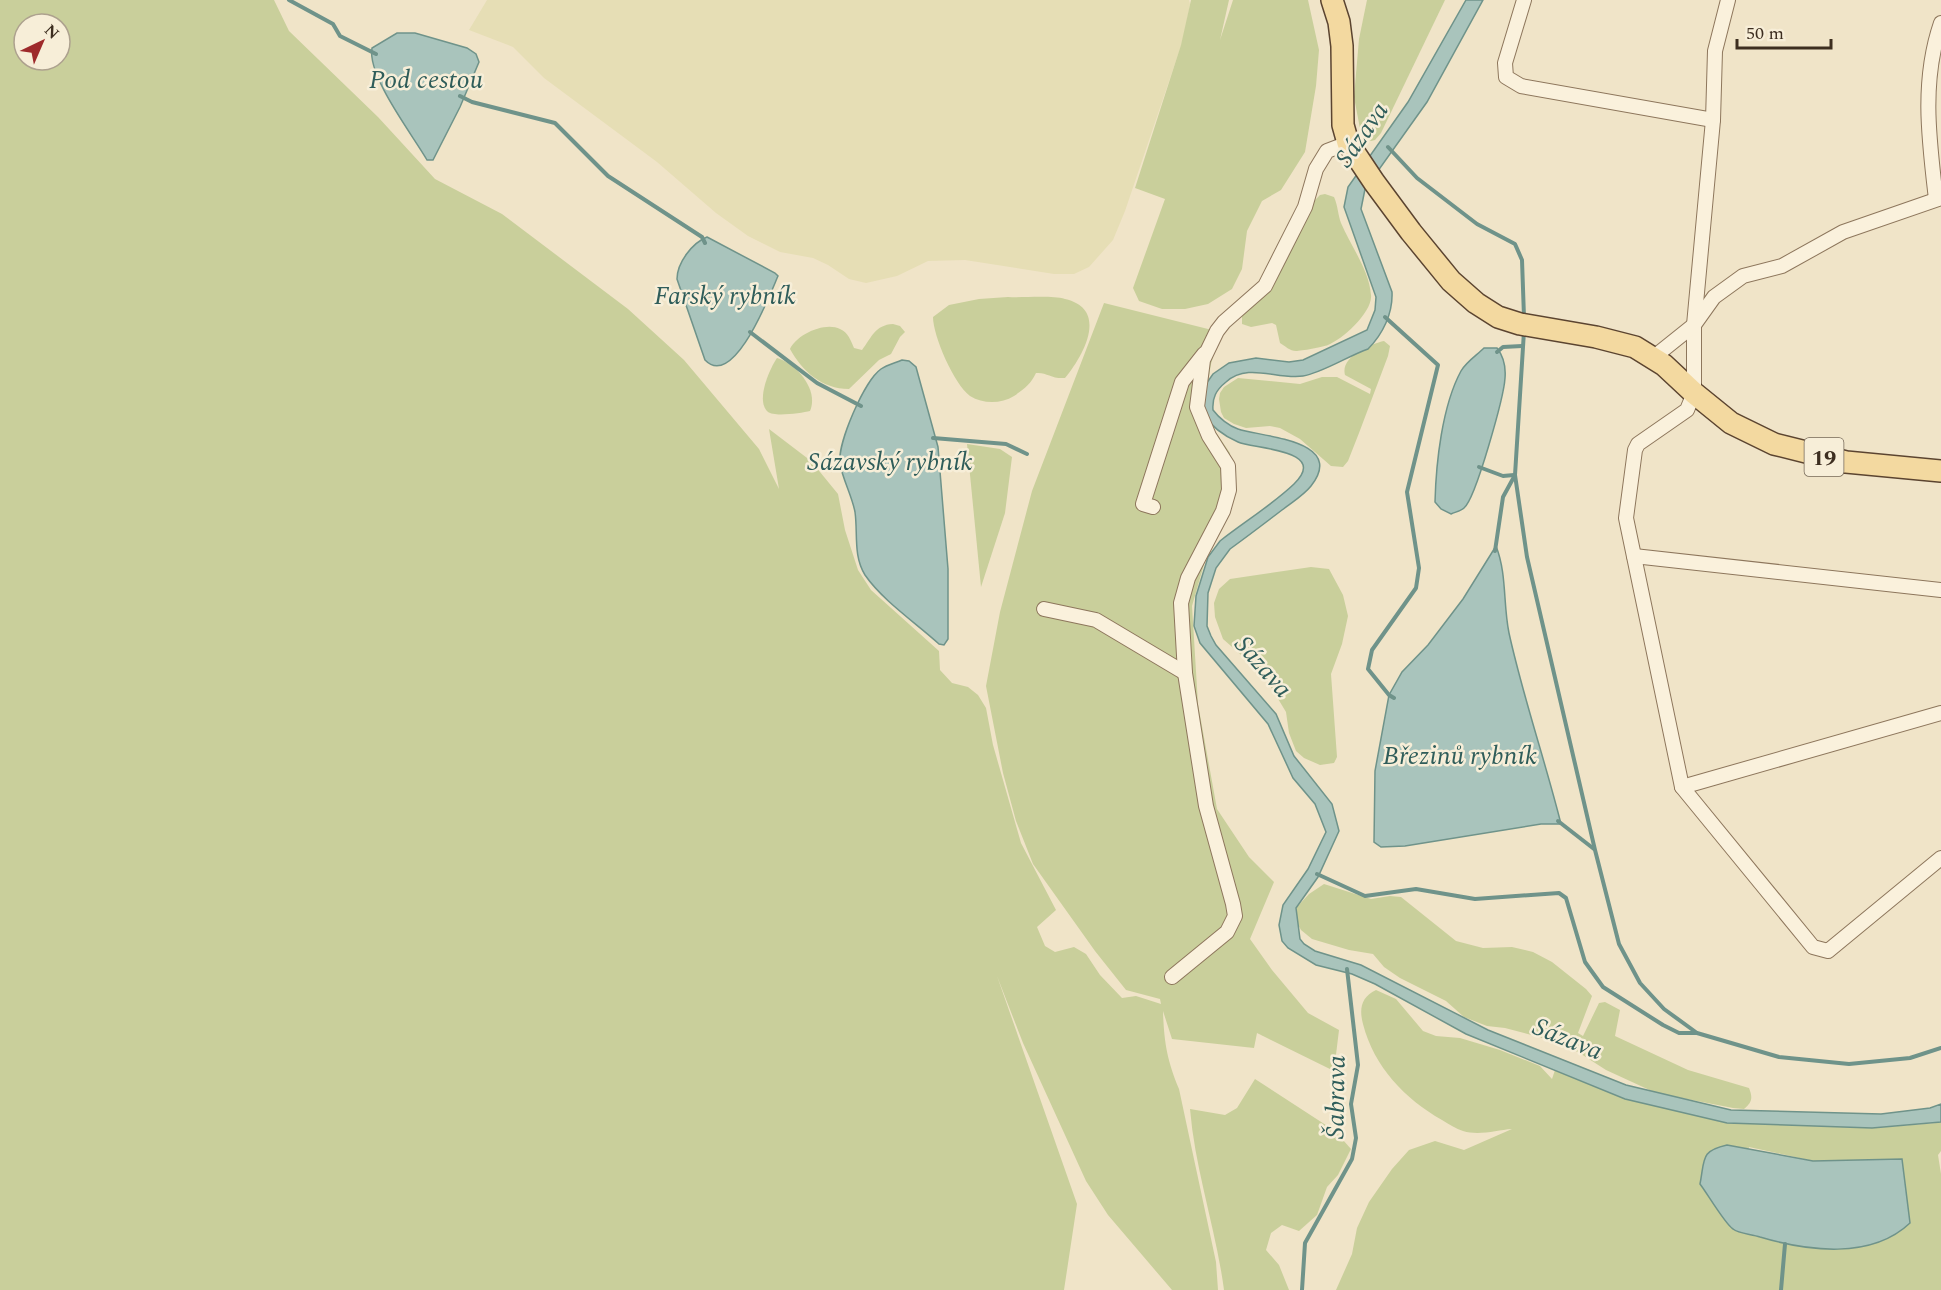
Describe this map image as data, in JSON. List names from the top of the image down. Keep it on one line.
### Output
{"streets":{"main road":["19"]},"water":["Pod cestou","Sázava","Farský rybník","Sázavský rybník","Březinů rybník","Šabrava"],"scale_bar":"50 m","north":"top right"}
